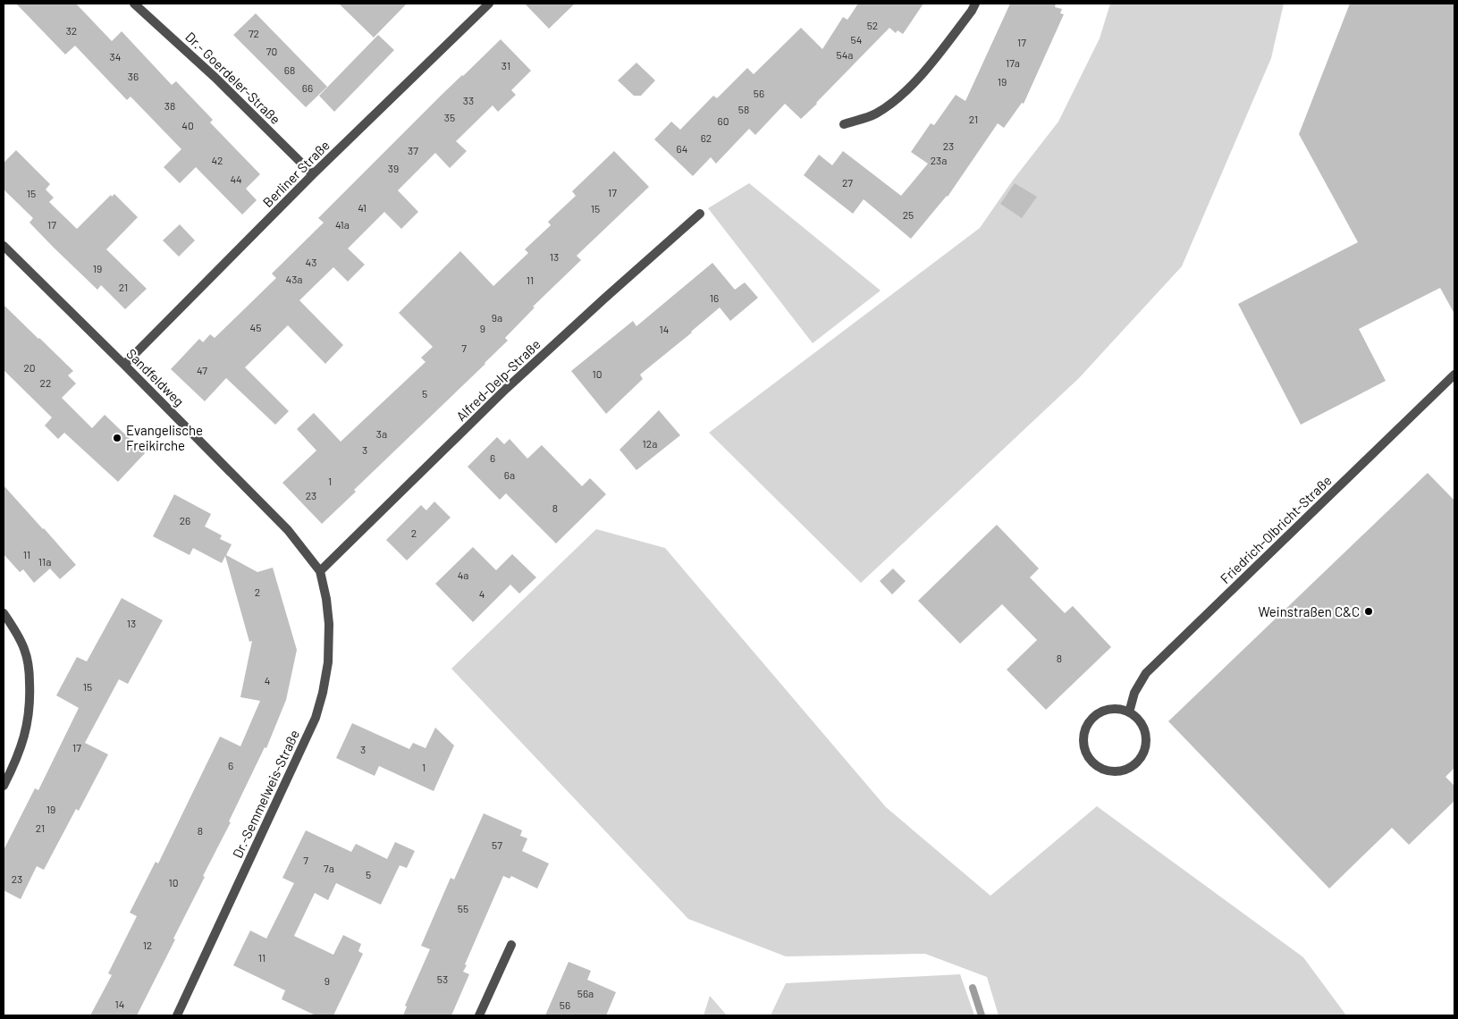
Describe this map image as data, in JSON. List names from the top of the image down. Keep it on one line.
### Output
{"streets":{"street":["Dr.- Goerdeler-Straße","Berliner Straße","Sandfeldweg","Alfred-Delp-Straße","Friedrich-Olbricht-Straße","Dr.-Semmelweis-Straße"]},"crossings":[["Dr.- Goerdeler-Straße","Berliner Straße"],["Berliner Straße","Sandfeldweg"],["Sandfeldweg","Alfred-Delp-Straße"],["Sandfeldweg","Dr.-Semmelweis-Straße"],["Alfred-Delp-Straße","Dr.-Semmelweis-Straße"]],"places":["Evangelische Freikirche","Weinstraßen C&C"],"house_numbers":["52","32","72","54","17","70","54a","34","17a","31","68","36","19","66","56","33","38","58","35","21","60","40","62","23","64","37","42","23a","39","44","27","17","15","41","15","25","17","41a","13","43","19","43a","11","21","16","9a","45","9","14","7","20","47","10","22","5","3a","12a","3","6","6a","1","23","8","26","2","11","11a","4a","2","4","13","8","4","15","17","3","6","1","19","21","8","57","7","7a","5","23","10","55","12","11","53","9","56a","14","56"]}
